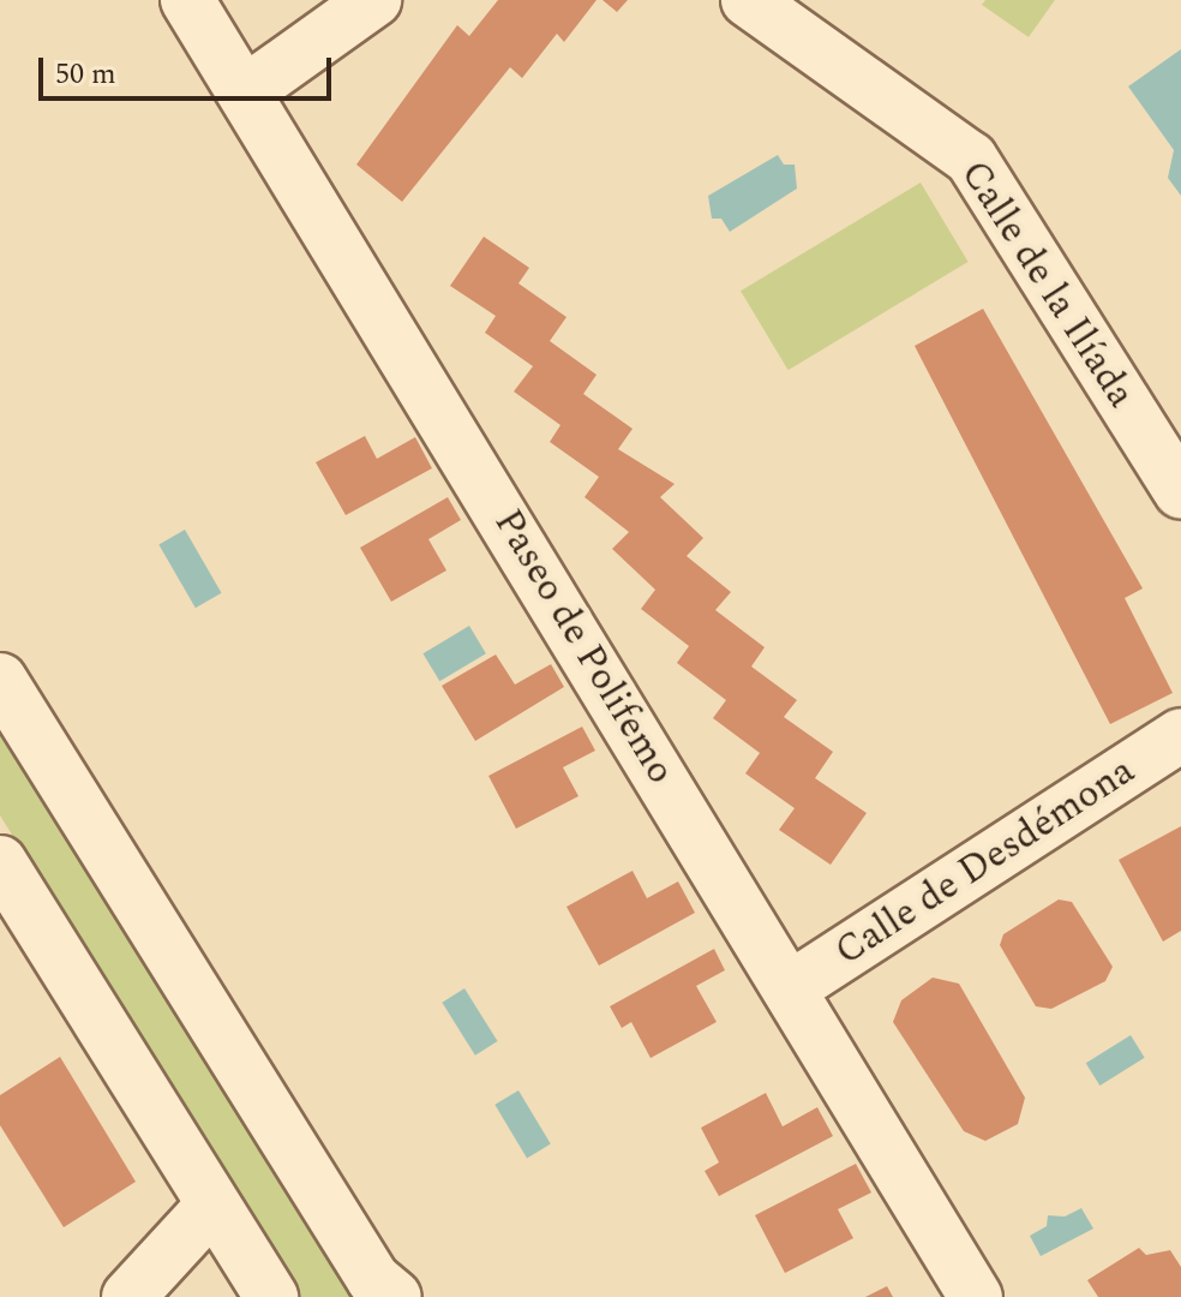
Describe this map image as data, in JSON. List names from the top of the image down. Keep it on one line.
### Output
{"streets":{"street":["Calle de la Ilíada","Paseo de Polifemo","Calle de Desdémona"]},"crossings":[["Paseo de Polifemo","Calle de Desdémona"]],"scale_bar":"50 m"}
